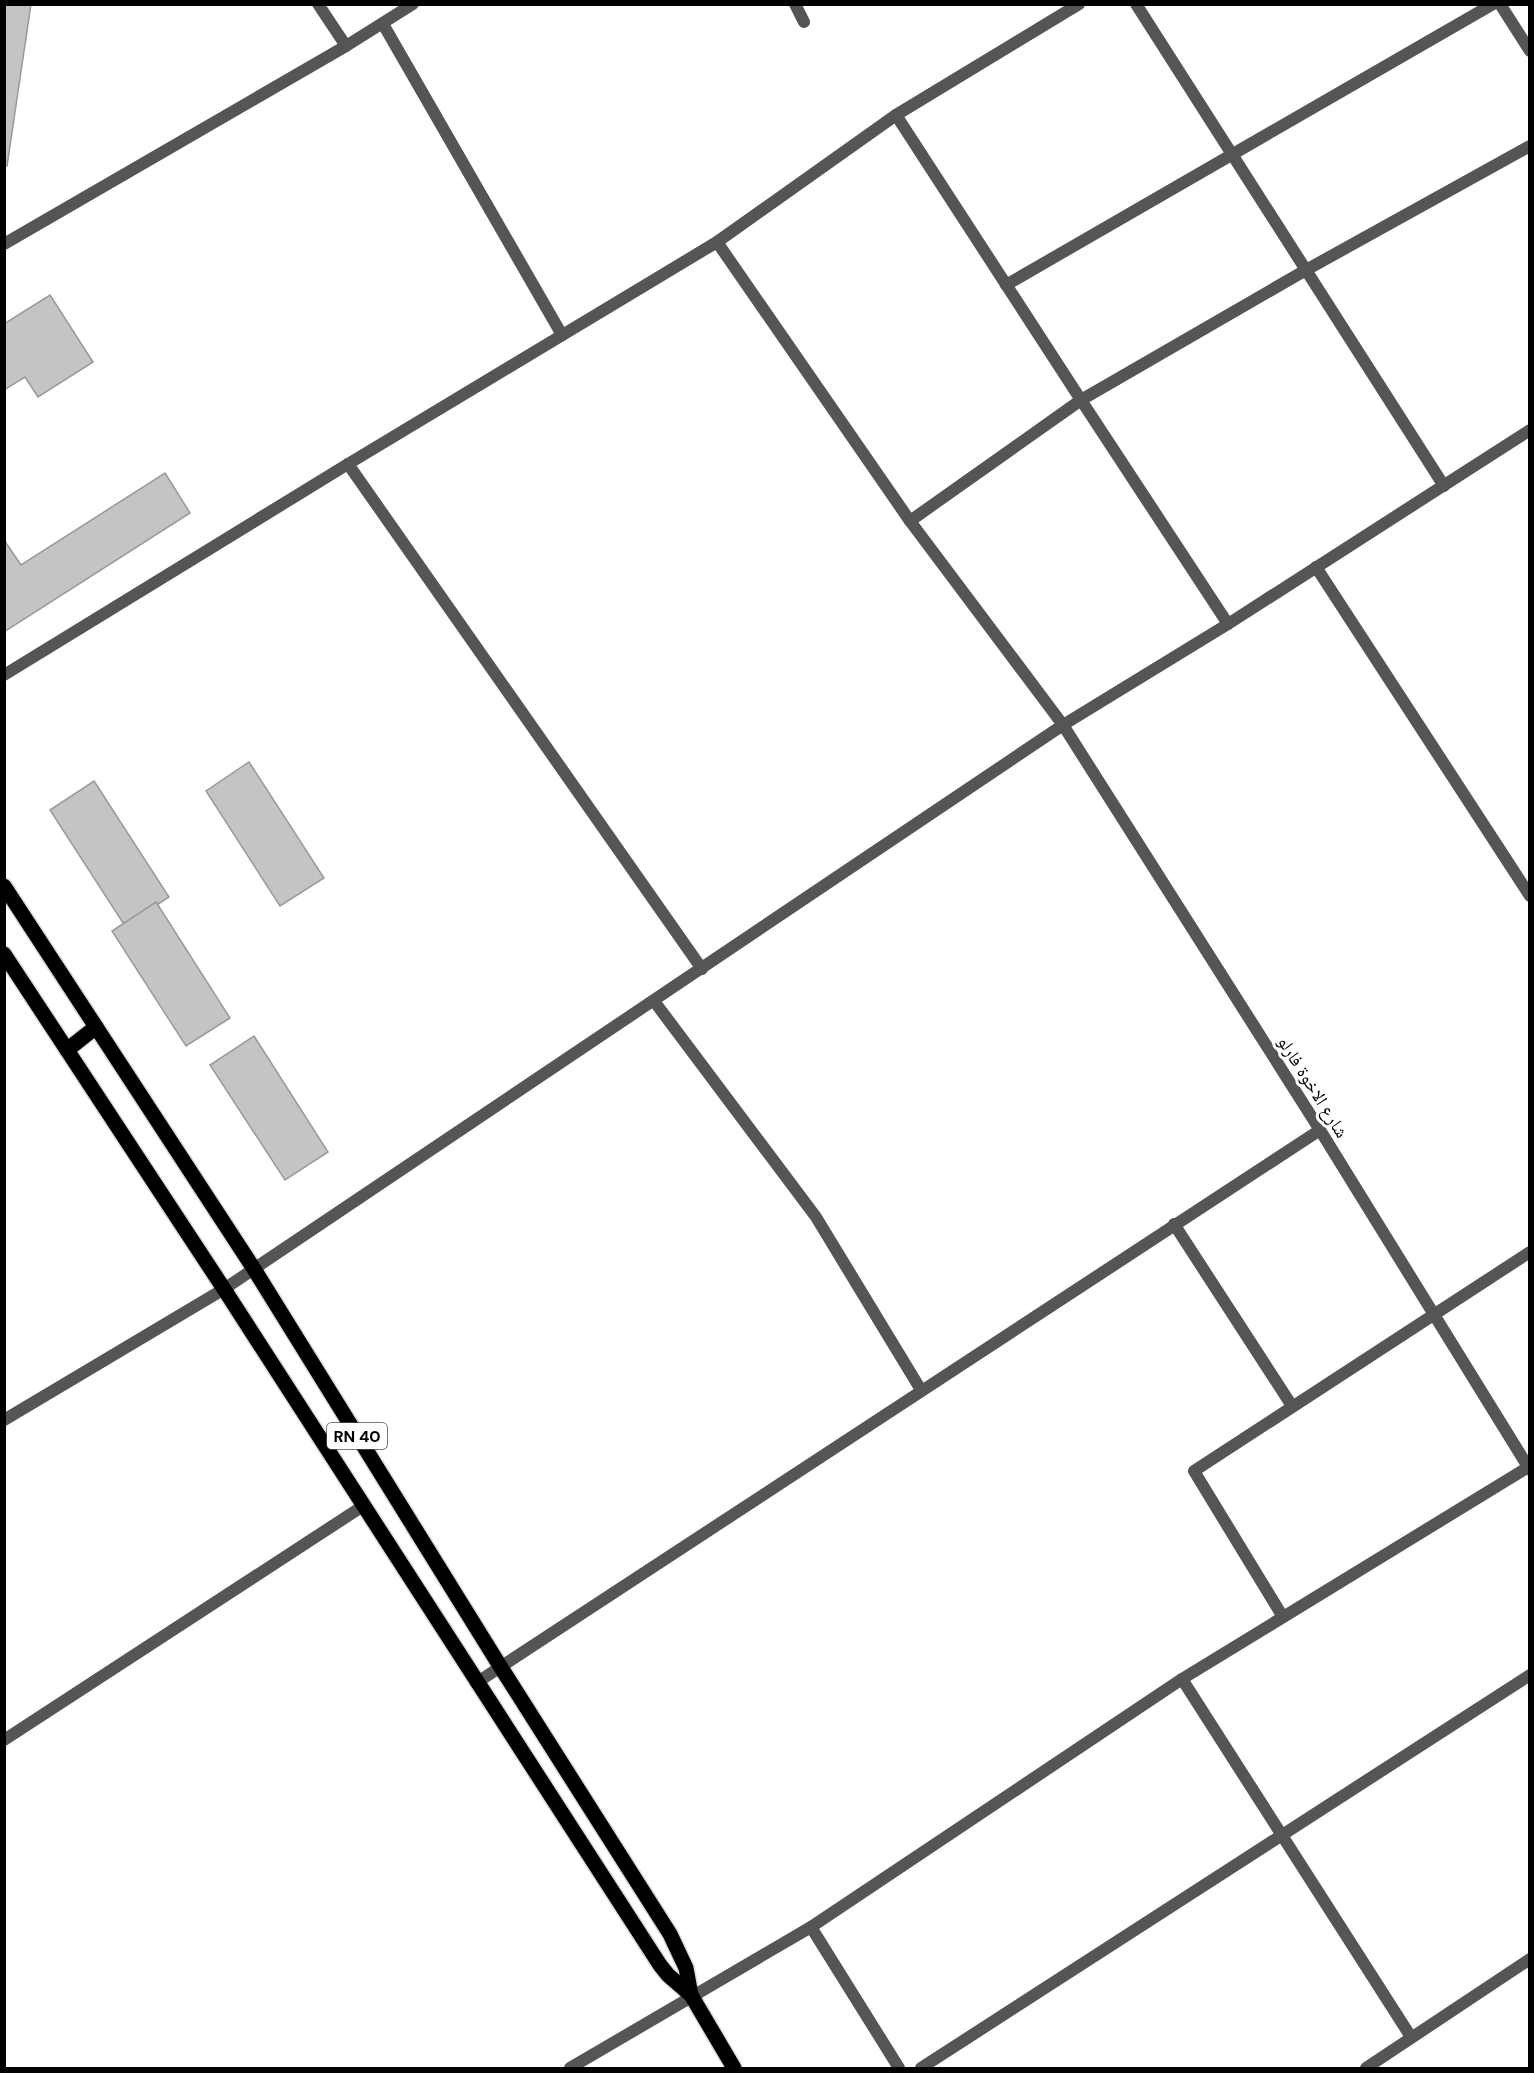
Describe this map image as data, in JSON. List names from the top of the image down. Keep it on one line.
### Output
{"streets":{"main road":["RN 40"],"street":["شارع الاخوة فارلو"]}}
